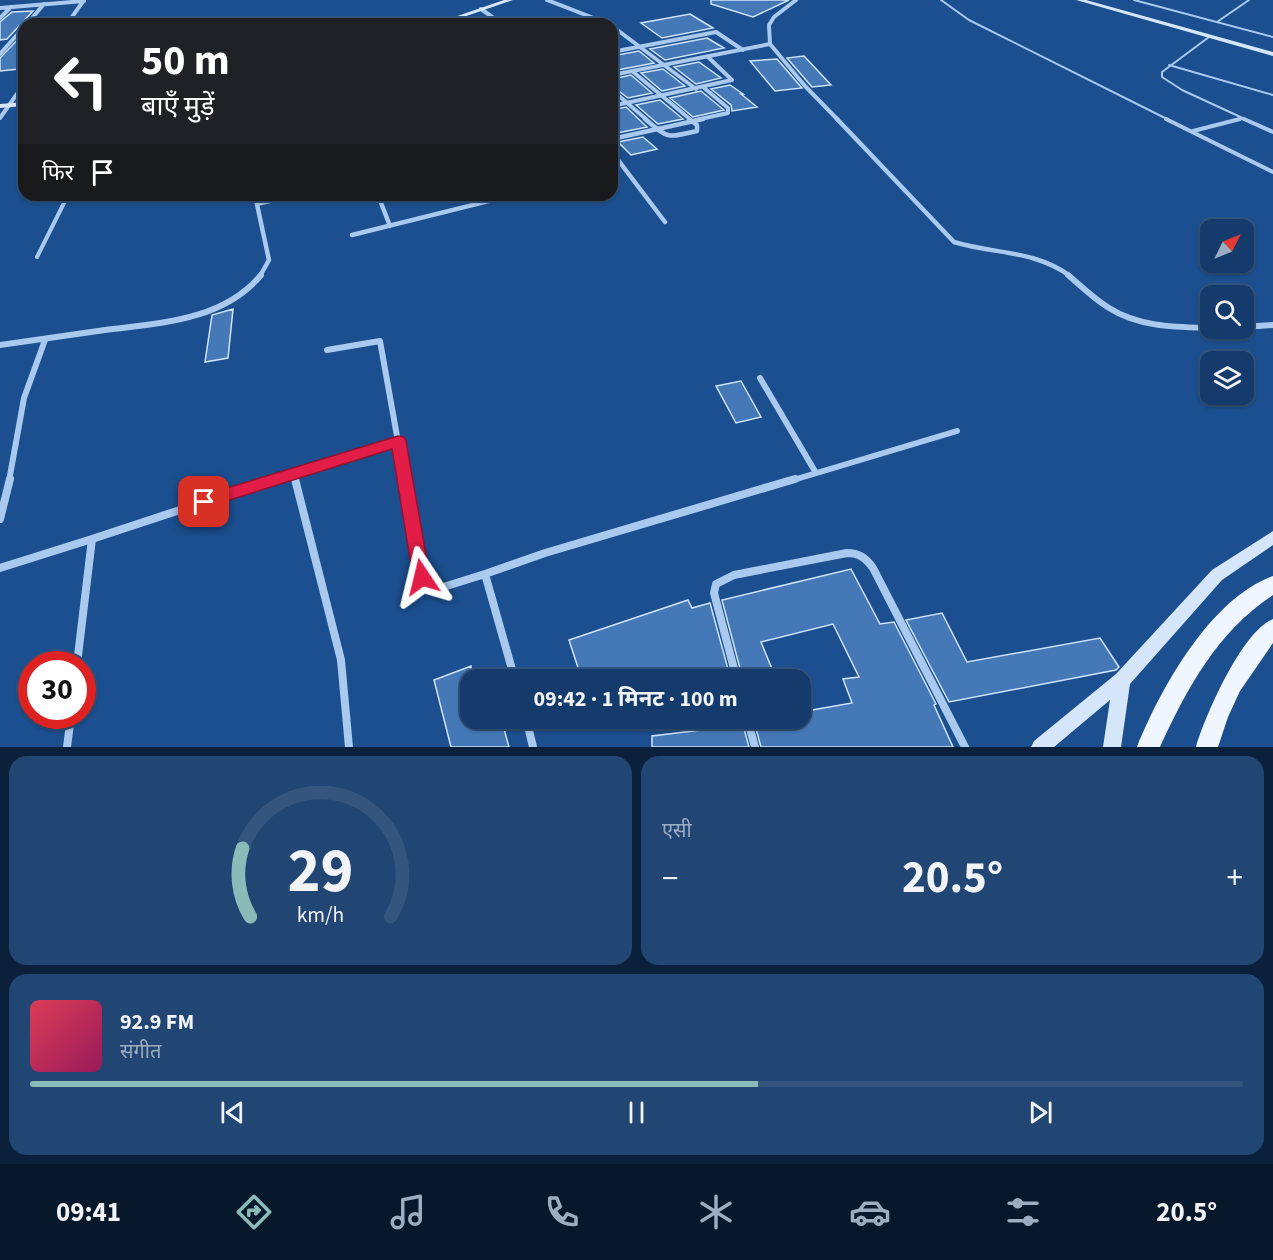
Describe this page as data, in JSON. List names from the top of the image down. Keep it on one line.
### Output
{"north":"top right","page":{"turn":["50 m","बाएँ मुड़ें"],"then":"फिर","limit":"30","trip":"09:42 · 1 मिनट · 100 m","tile":"एसी","heat":["−","20.5°","+"],"song":["92.9 FM","संगीत"],"tabs":["09:41","20.5°"],"gauge":["29","km/h"]}}
